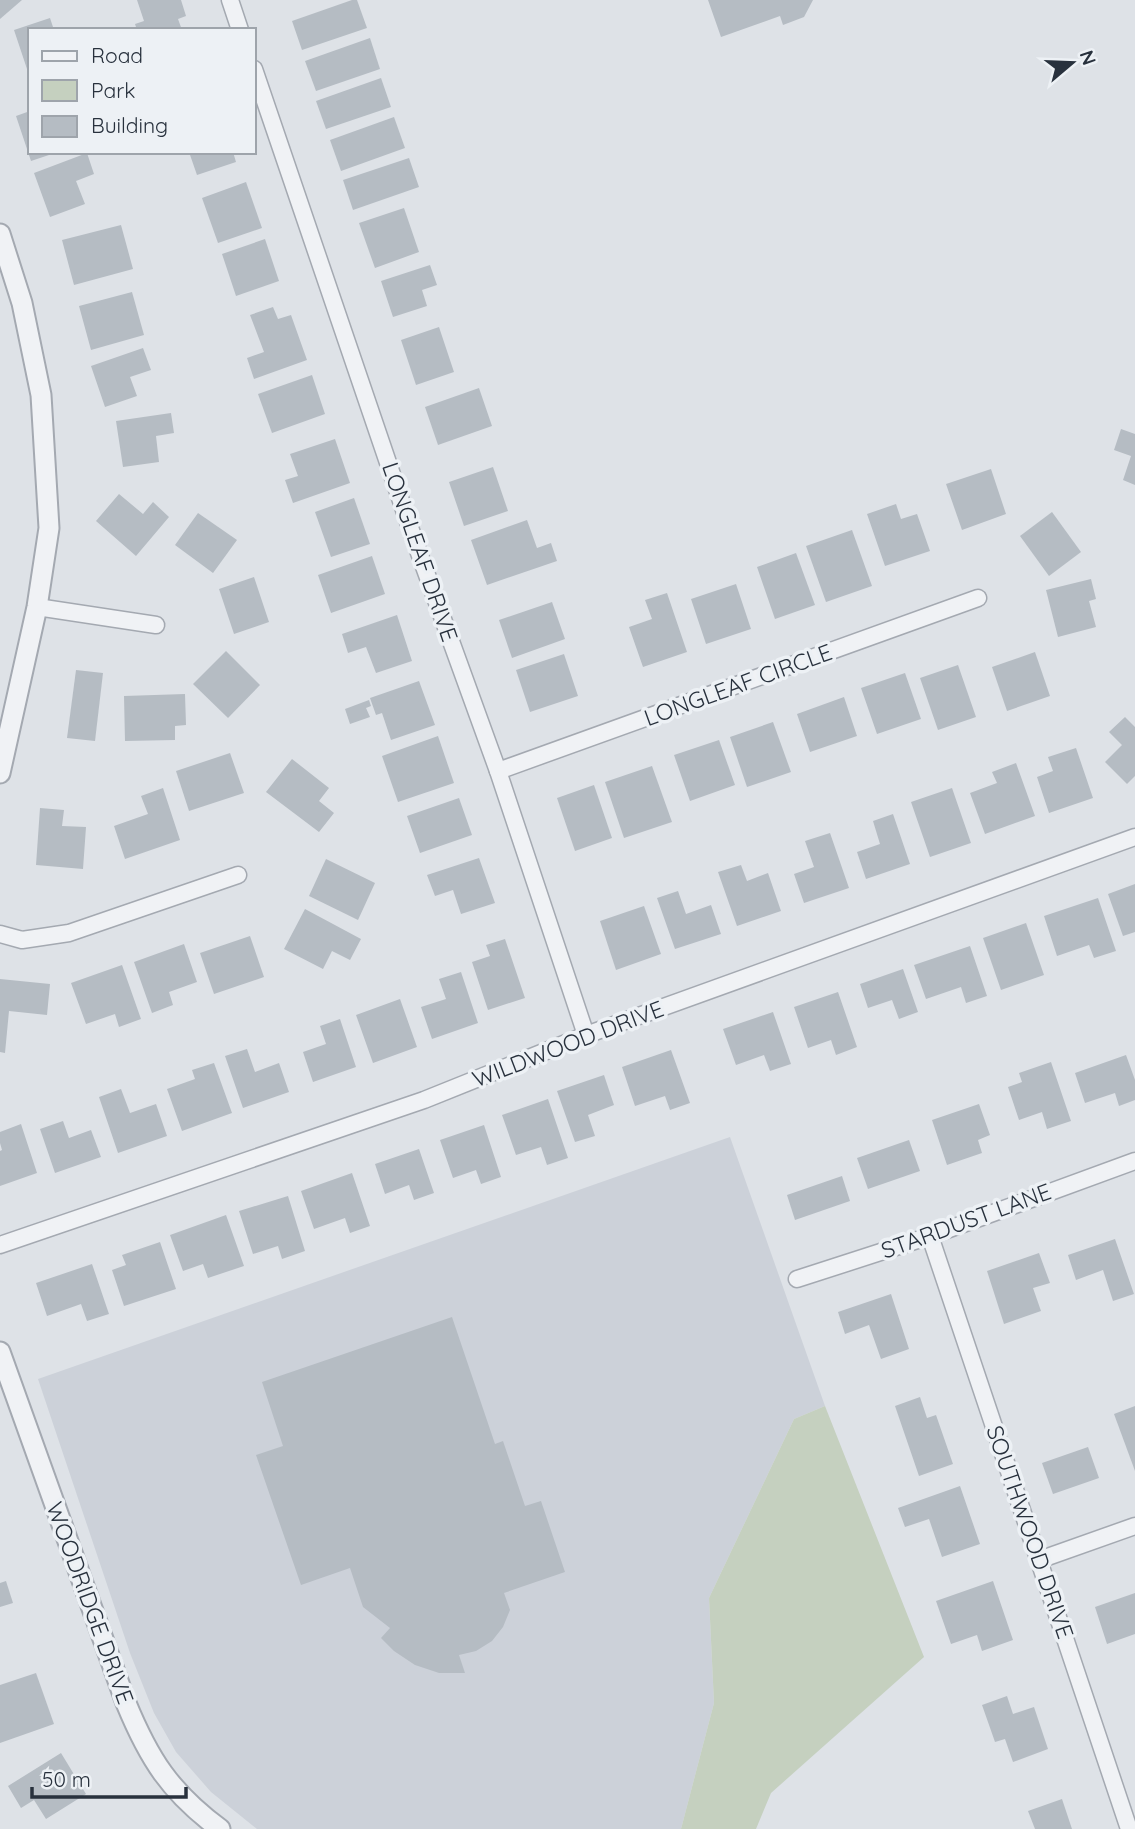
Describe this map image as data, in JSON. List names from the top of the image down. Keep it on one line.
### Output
{"streets":{"street":["LONGLEAF DRIVE","LONGLEAF CIRCLE","WILDWOOD DRIVE","STARDUST LANE","SOUTHWOOD DRIVE","WOODRIDGE DRIVE"]},"crossings":[["LONGLEAF DRIVE","LONGLEAF CIRCLE"],["LONGLEAF DRIVE","WILDWOOD DRIVE"],["STARDUST LANE","SOUTHWOOD DRIVE"]],"legend":["Road","Park","Building"],"scale_bar":"50 m","north":"right"}
